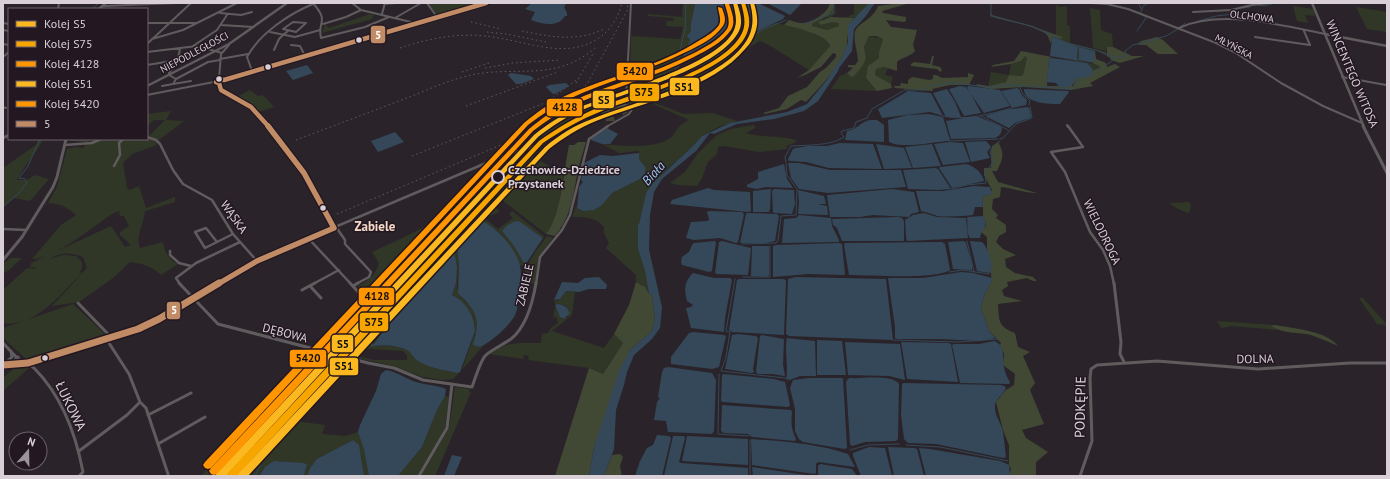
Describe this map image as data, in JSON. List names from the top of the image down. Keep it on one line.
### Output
{"streets":{"street":["OLCHOWA","MŁYŃSKA","NIEPODLEGŁOŚCI","WINCENTEGO WITOSA","WĄSKA","WIELODROGA","ZABIELE","DĘBOWA","DOLNA","ŁUKOWA","PODKĘPIE"]},"crossings":[["OLCHOWA","MŁYŃSKA"],["OLCHOWA","WINCENTEGO WITOSA"],["MŁYŃSKA","WINCENTEGO WITOSA"],["WIELODROGA","DOLNA"],["WIELODROGA","PODKĘPIE"],["ZABIELE","DĘBOWA"],["DOLNA","PODKĘPIE"]],"districts":["Zabiele"],"water":["Biała"],"places":["Czechowice-Dziedzice Przystanek"],"lines":["rail line S5","rail line S75","rail line S51","transit line 5","rail line 4128","rail line 5420"],"legend":["Kolej S5","Kolej S75","Kolej 4128","Kolej S51","Kolej 5420","5"],"north":"top"}
